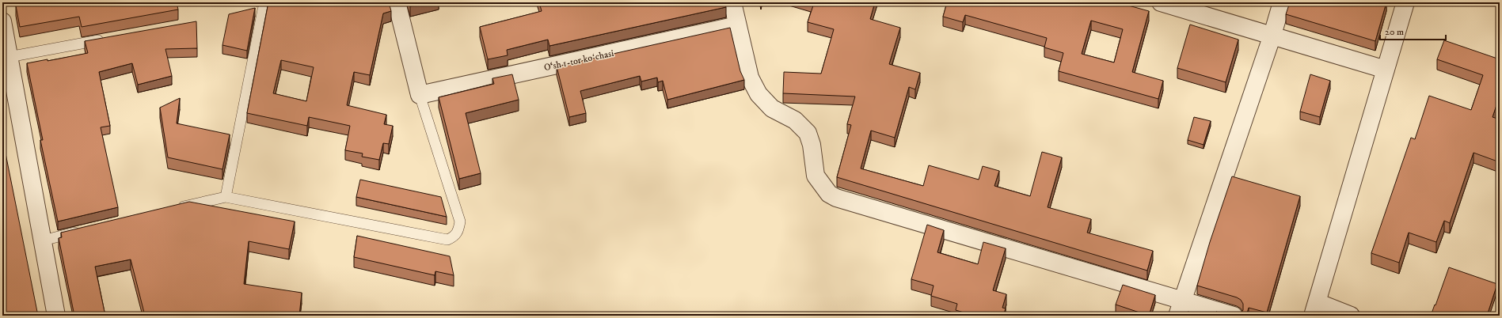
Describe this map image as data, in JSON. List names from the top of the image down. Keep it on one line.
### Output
{"streets":{"street":["O‘sh 1-tor koʻchasi"]},"scale_bar":"20 m"}
